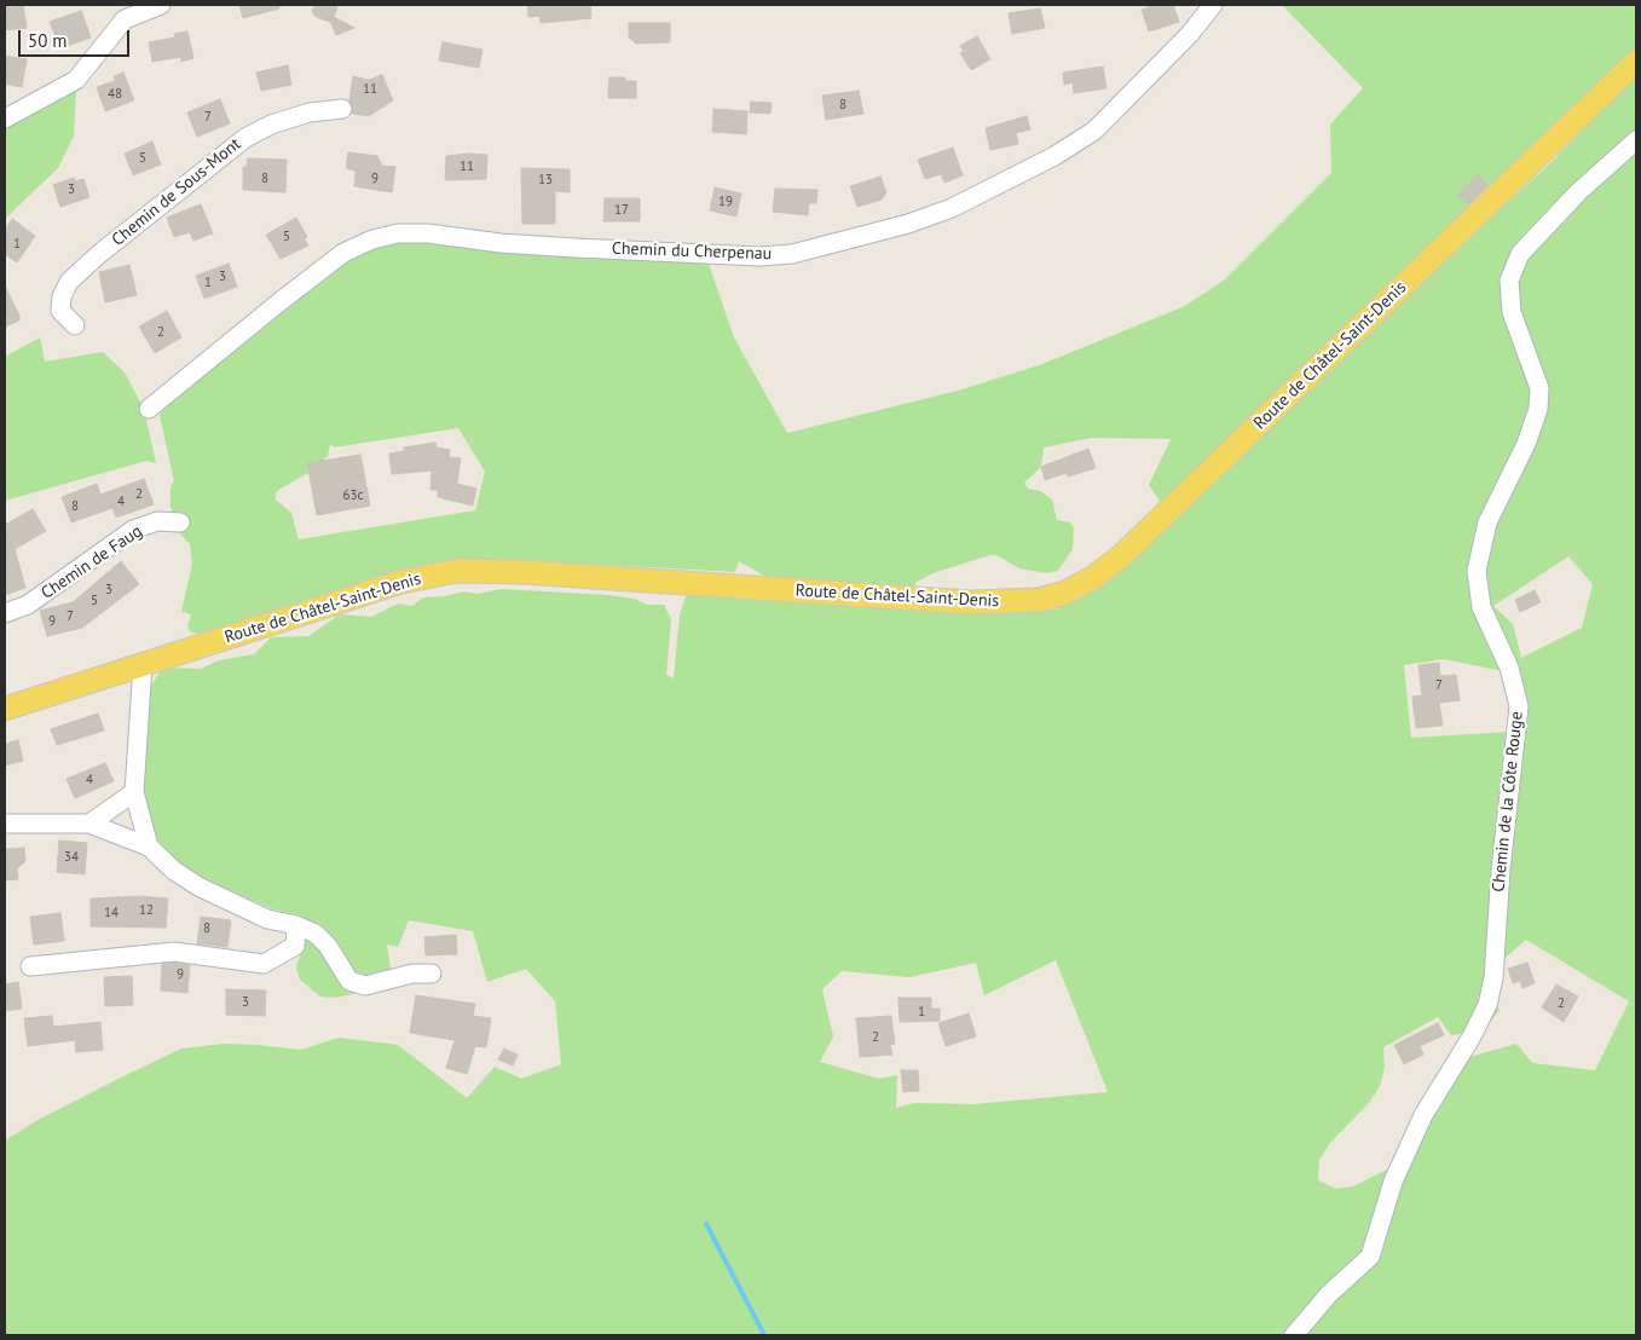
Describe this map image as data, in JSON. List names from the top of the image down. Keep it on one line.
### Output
{"streets":{"main road":["Route de Châtel-Saint-Denis"],"street":["Chemin de Sous-Mont","Chemin du Cherpenau","Chemin de Faug","Chemin de la Côte Rouge"]},"house_numbers":["11","48","8","7","5","11","8","9","13","3","19","17","5","1","3","1","2","2","63c","4","8","3","5","7","9","7","4","34","12","14","8","9","3","2","1","2"],"scale_bar":"50 m"}
